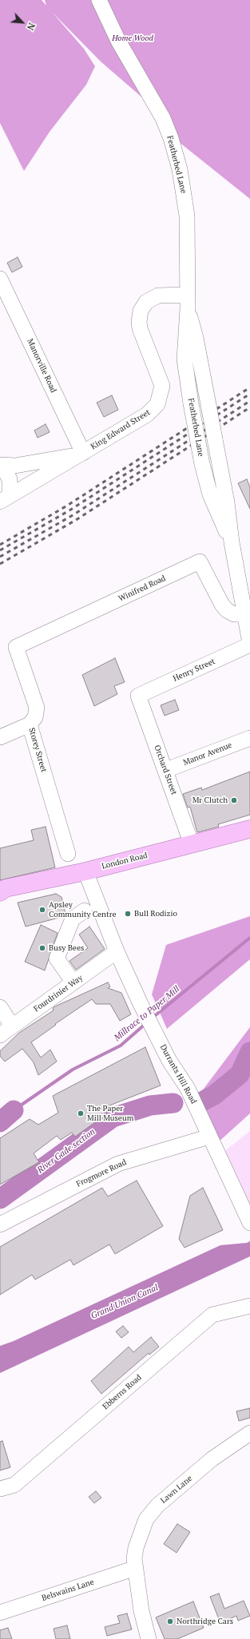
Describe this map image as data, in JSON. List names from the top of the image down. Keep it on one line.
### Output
{"streets":{"main road":["London Road"],"street":["Featherbed Lane","Manorville Road","King Edward Street","Winifred Road","Henry Street","Storey Street","Manor Avenue","Orchard Street","Fourdrinier Way","Durrants Hill Road","Frogmore Road","Ebberns Road","Lawn Lane","Belswains Lane"]},"crossings":[["Featherbed Lane","King Edward Street"],["Featherbed Lane","Winifred Road"],["Featherbed Lane","Henry Street"],["Manorville Road","King Edward Street"],["Winifred Road","Storey Street"],["Henry Street","Orchard Street"],["Manor Avenue","Orchard Street"],["Orchard Street","London Road"],["London Road","Durrants Hill Road"],["Fourdrinier Way","Durrants Hill Road"],["Durrants Hill Road","Frogmore Road"],["Lawn Lane","Belswains Lane"]],"water":["Millrace to Paper Mill","River Gade section","Grand Union Canal"],"parks":["Home Wood"],"places":["Mr Clutch","Apsley Community Centre","Bull Rodizio","Busy Bees","The Paper Mill Museum","Northridge Cars"],"north":"bottom right"}
